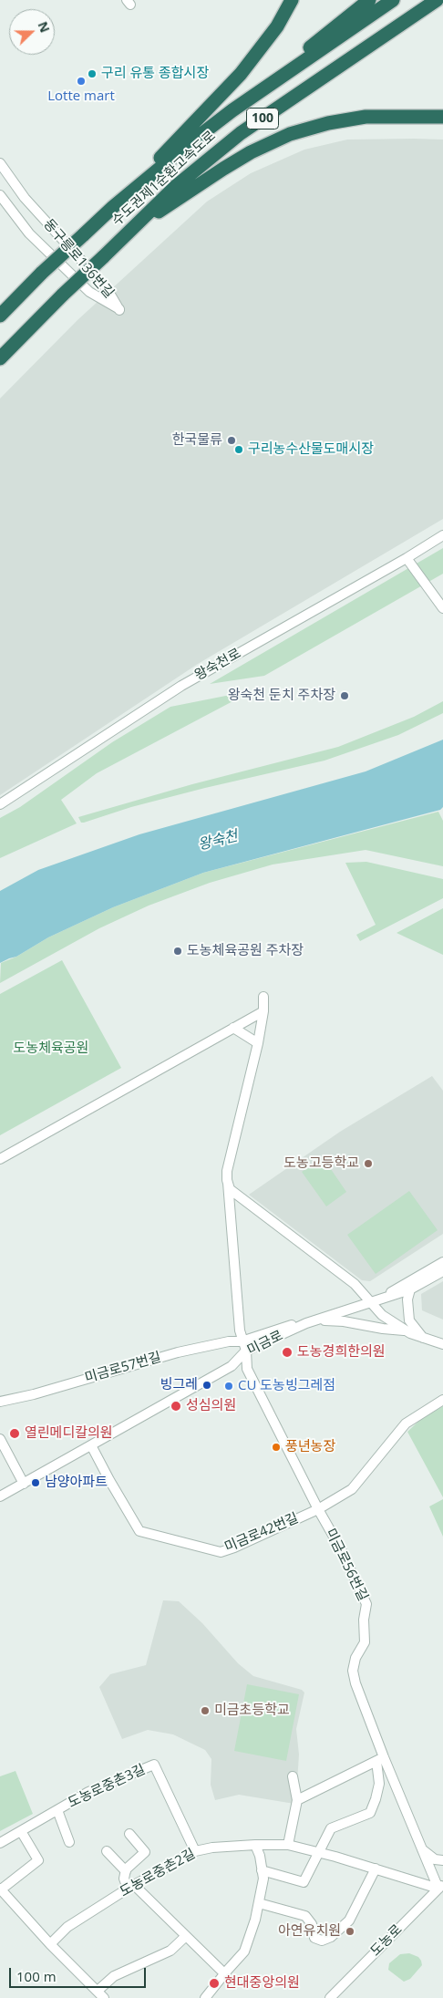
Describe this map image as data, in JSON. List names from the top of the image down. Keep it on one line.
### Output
{"streets":{"highway":["100","수도권제1순환고속도로"],"street":["동구릉로136번길","왕숙천로","미금로","미금로57번길","미금로42번길","미금로56번길","도농로중촌3길","도농로중촌2길","도농로"]},"crossings":[["미금로","미금로57번길"],["미금로","미금로42번길"],["미금로","미금로56번길"],["미금로57번길","미금로56번길"],["미금로42번길","미금로56번길"],["미금로56번길","도농로중촌2길"],["미금로56번길","도농로"],["도농로중촌3길","도농로중촌2길"],["도농로중촌2길","도농로"]],"water":["왕숙천"],"parks":["도농체육공원"],"places":["구리 유통 종합시장","Lotte mart","한국물류","구리농수산물도매시장","왕숙천 둔치 주차장","도농체육공원 주차장","도농고등학교","도농경희한의원","빙그레","CU 도농빙그레점","성심의원","열린메디칼의원","풍년농장","남양아파트","미금초등학교","아연유치원","현대중앙의원"],"scale_bar":"100 m","north":"right"}
